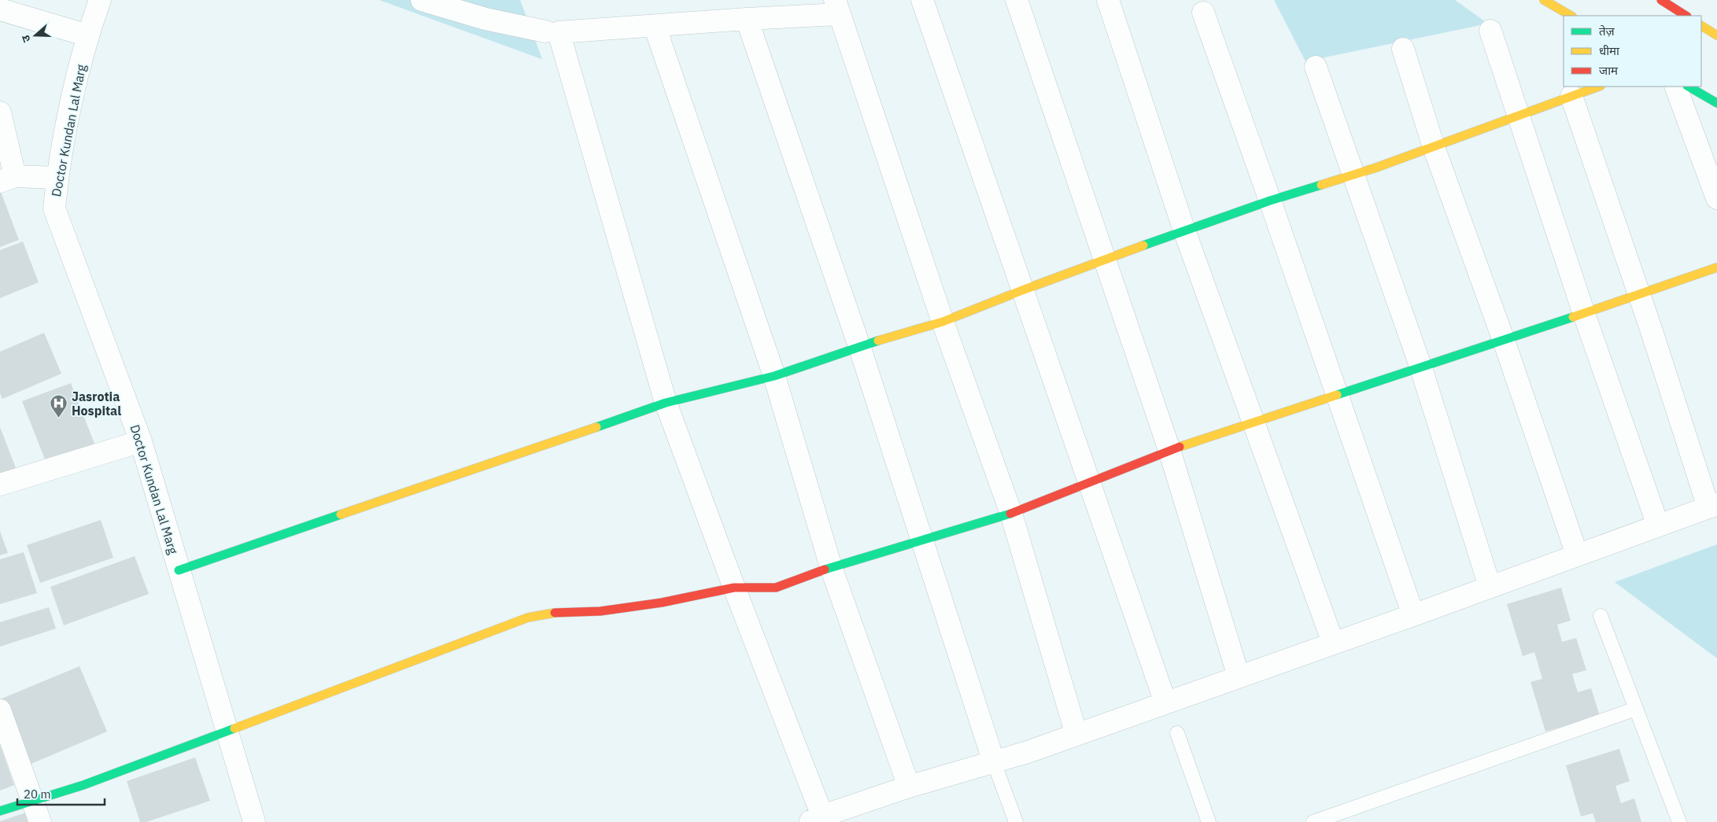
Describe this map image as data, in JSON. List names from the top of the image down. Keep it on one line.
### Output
{"streets":{"street":["Doctor Kundan Lal Marg"]},"places":{"hospital":["Jasrotia Hospital"]},"legend":["तेज़","धीमा","जाम"],"scale_bar":"20 m","north":"left"}
